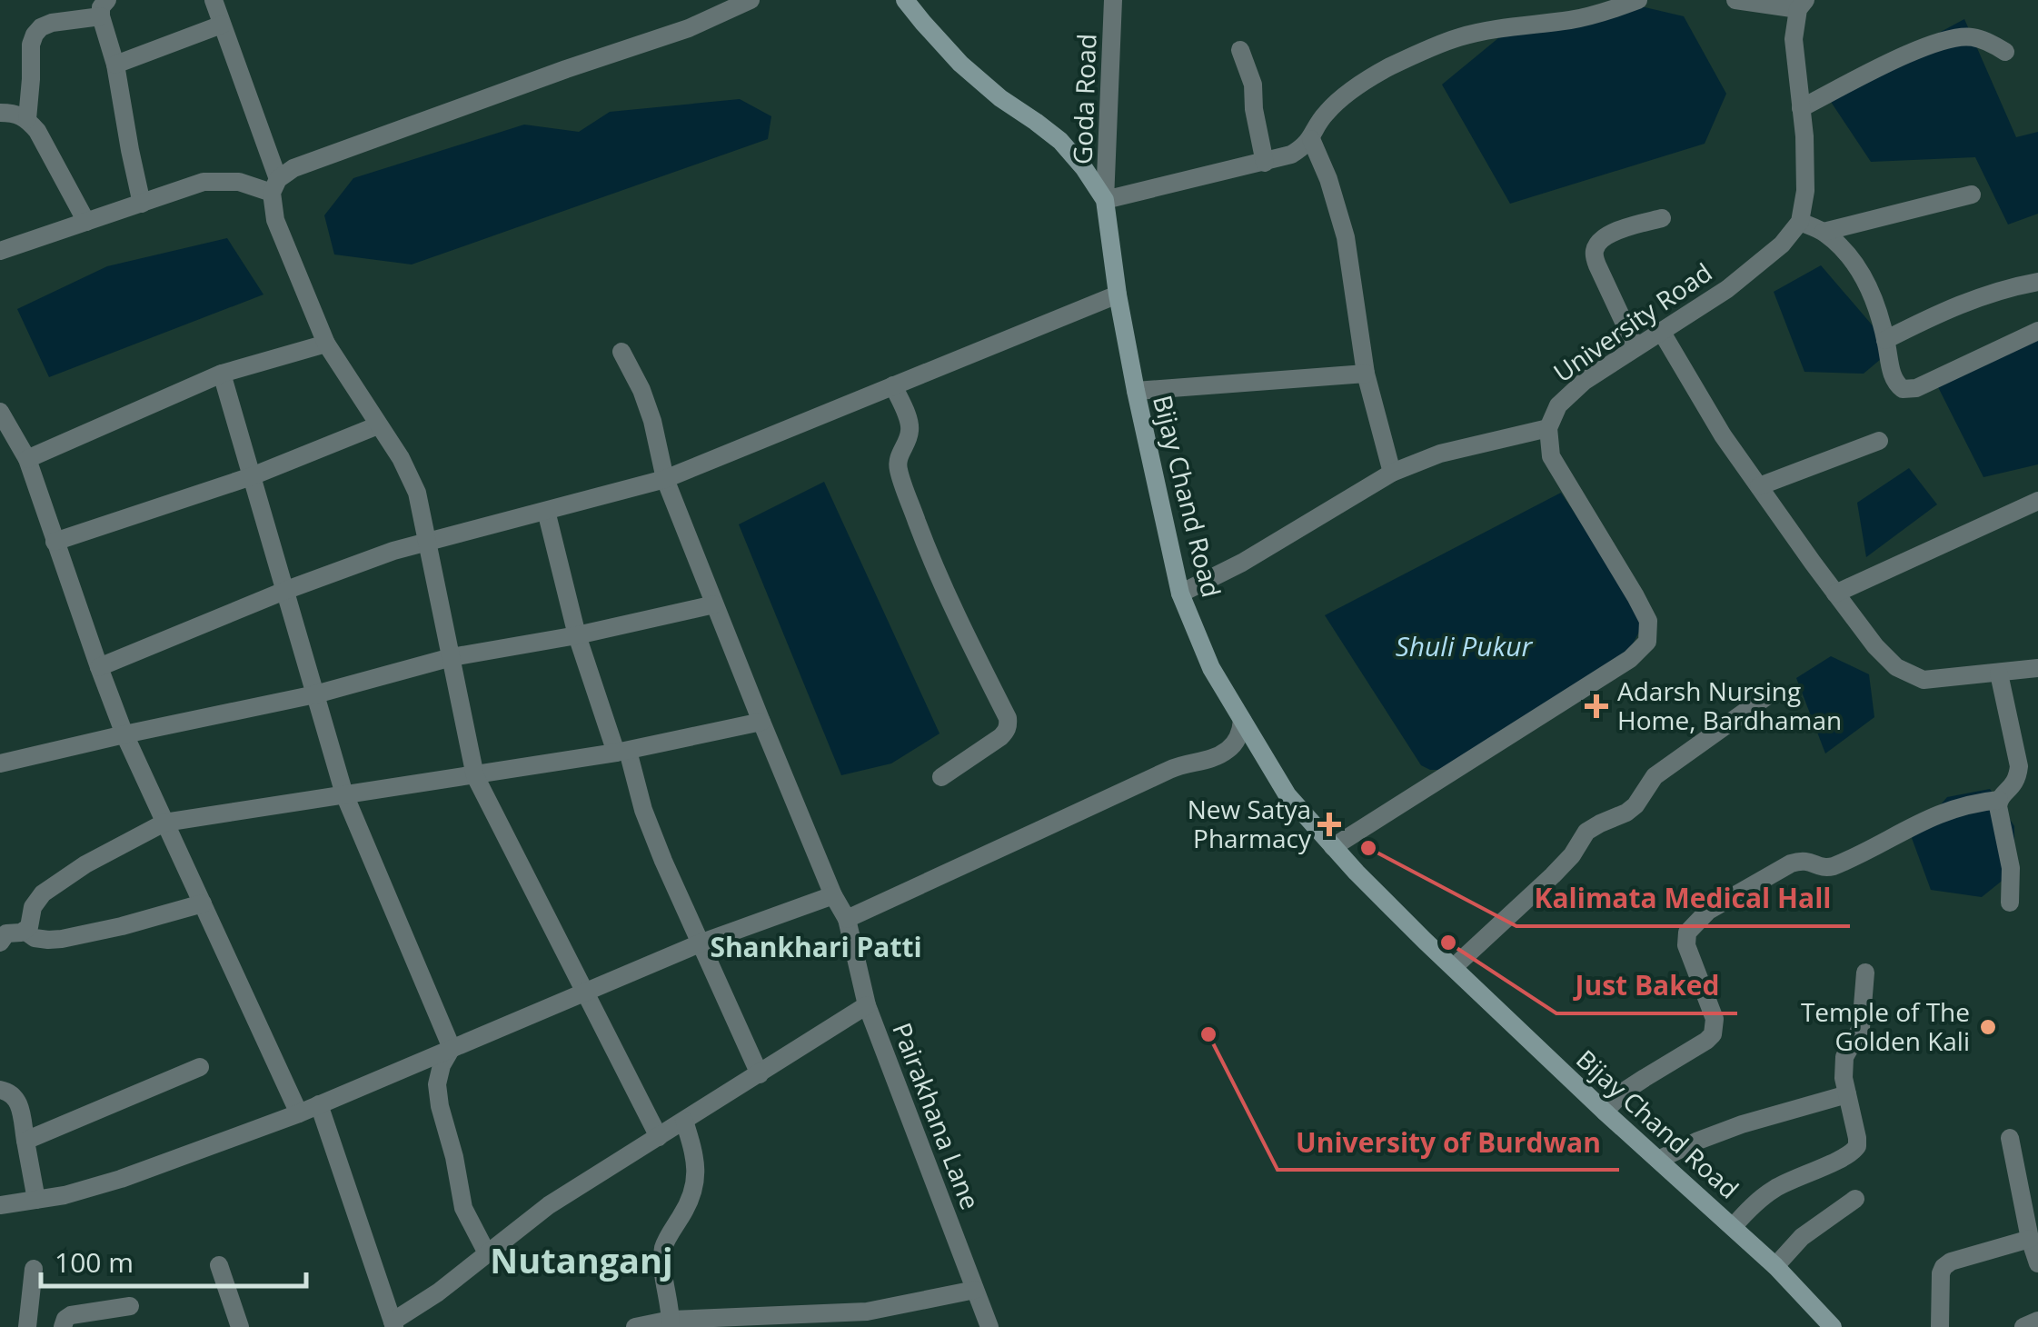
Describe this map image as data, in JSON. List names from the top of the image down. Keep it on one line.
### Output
{"streets":{"main road":["Bijay Chand Road"],"street":["Goda Road","University Road","Pairakhana Lane"]},"crossings":[["Goda Road","Bijay Chand Road"]],"districts":["Shankhari Patti","Nutanganj"],"water":["Shuli Pukur"],"places":{"health":["Adarsh Nursing Home, Bardhaman","New Satya Pharmacy"],"other":["Kalimata Medical Hall","Just Baked","Temple of The Golden Kali","University of Burdwan"]},"scale_bar":"100 m"}
